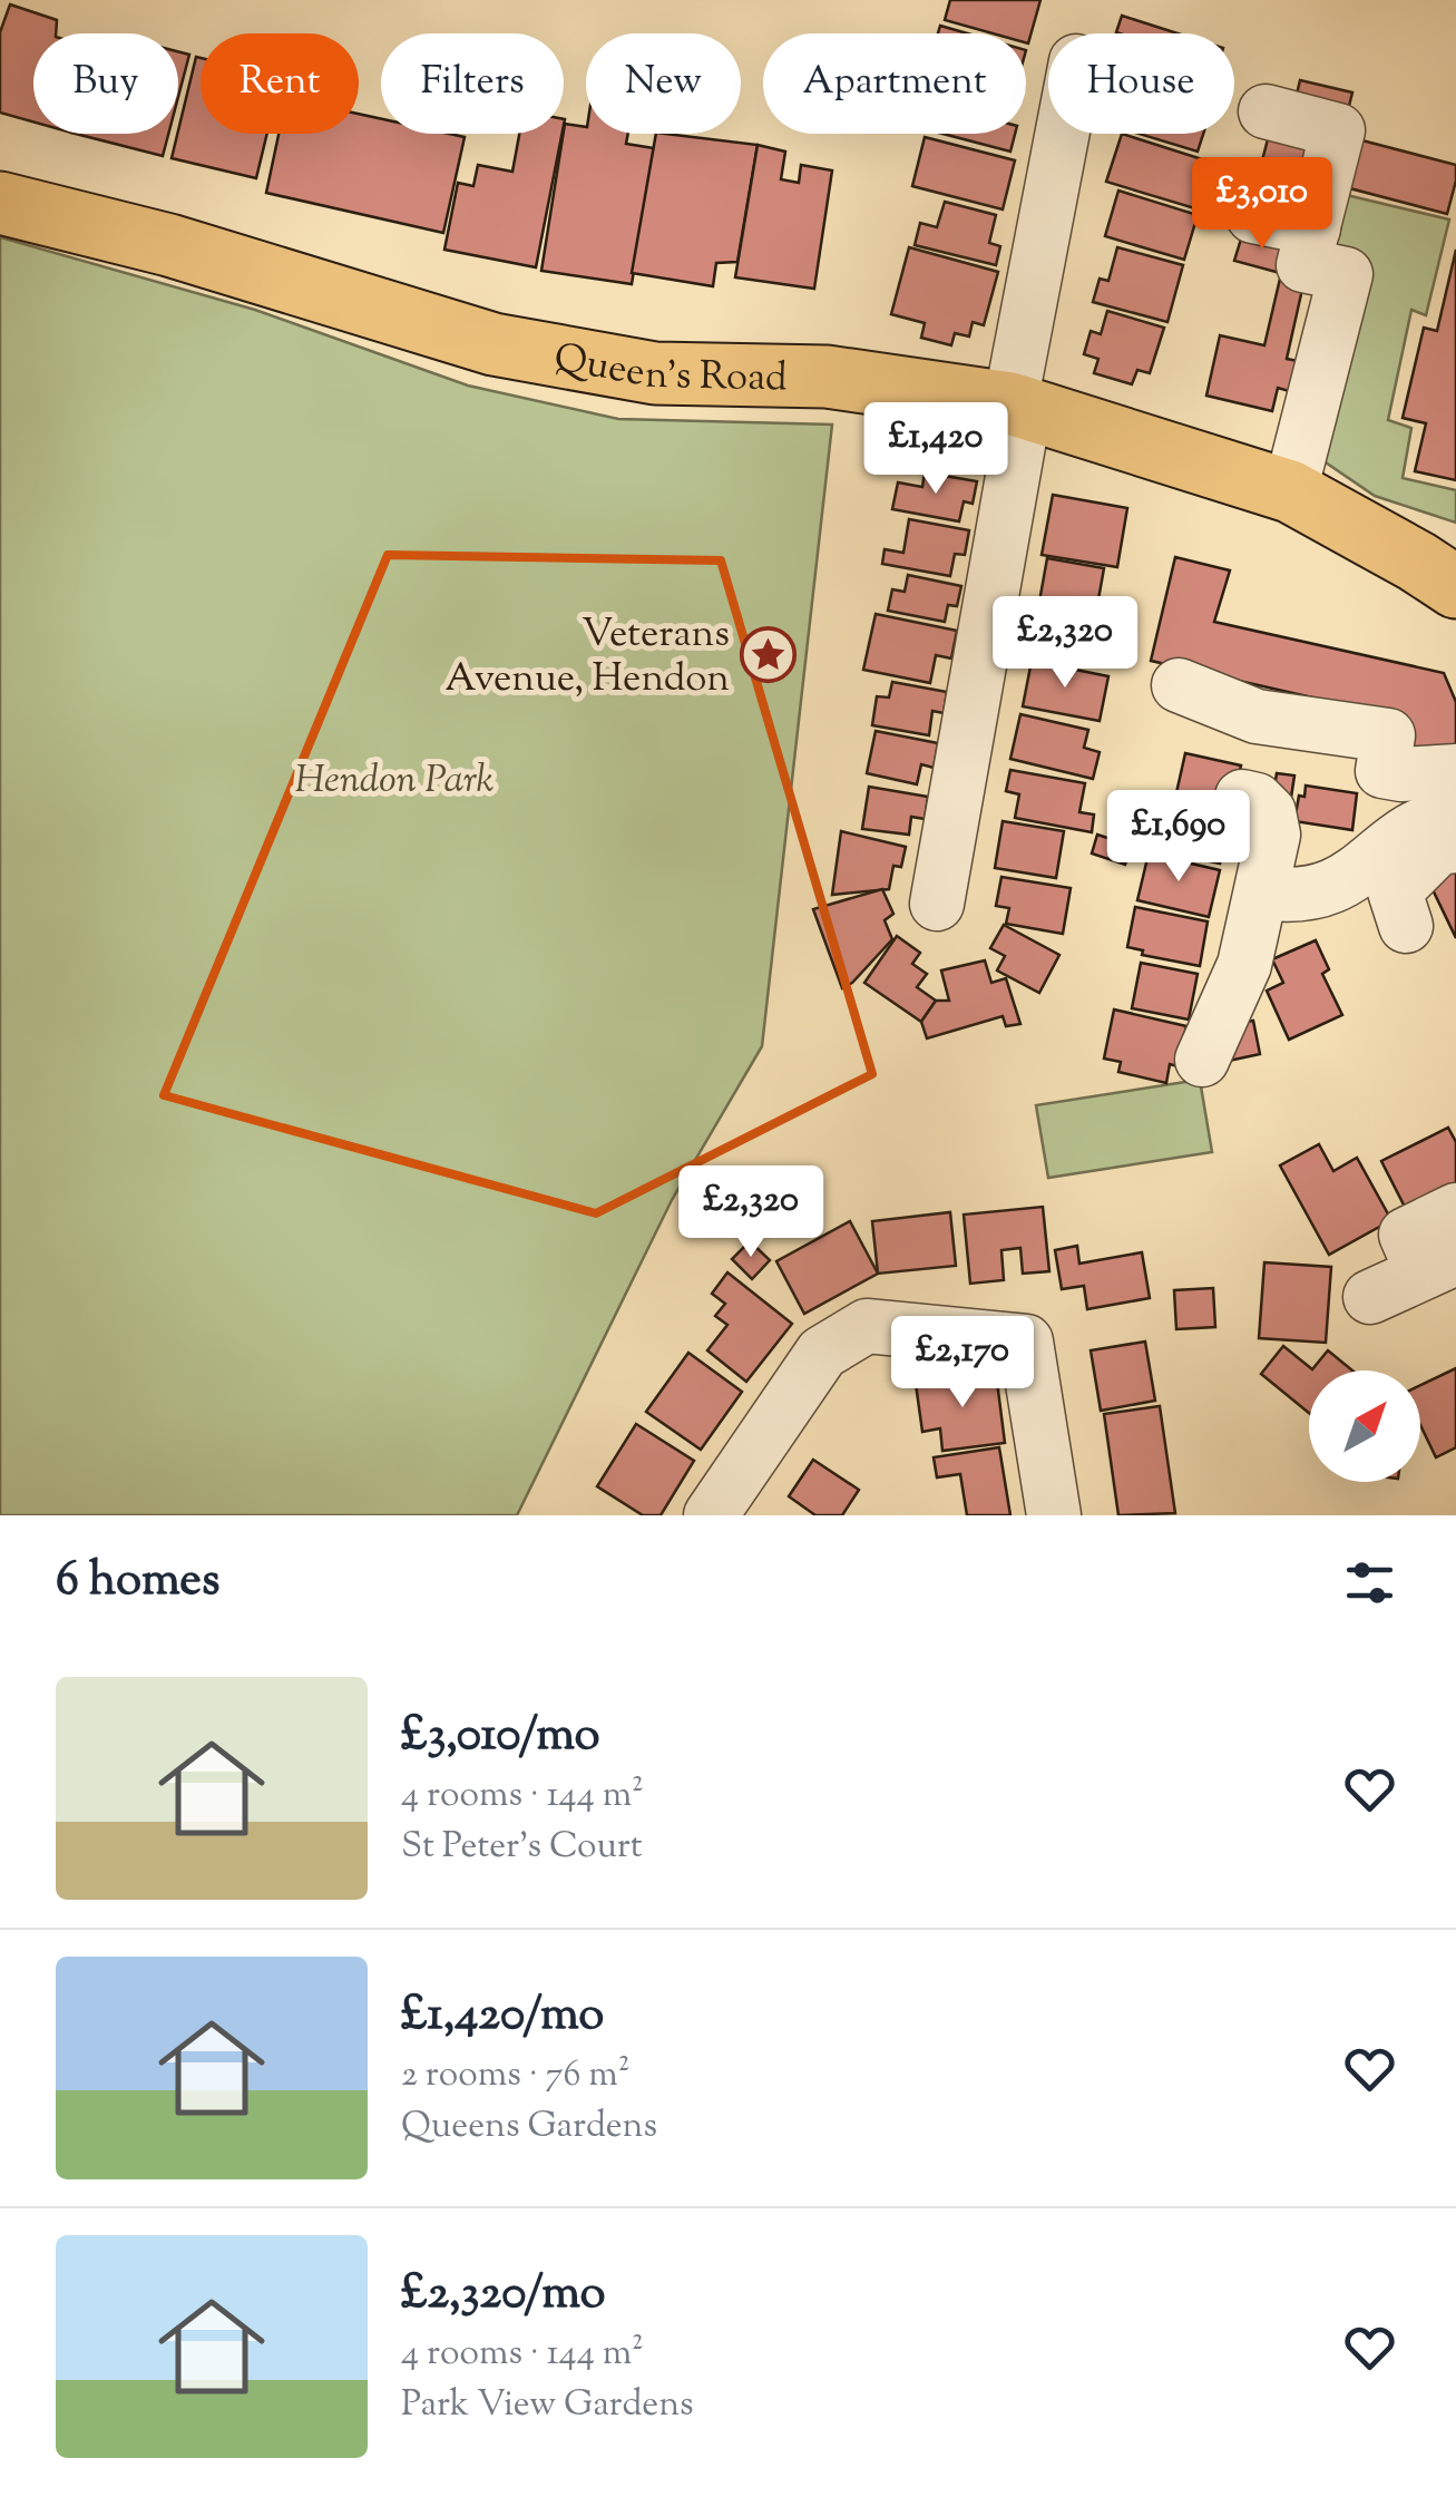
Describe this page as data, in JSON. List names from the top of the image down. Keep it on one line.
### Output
{"streets":{"main road":["Queen's Road"]},"parks":["Hendon Park"],"places":{"place":["Veterans Avenue, Hendon"]},"north":"top right","page":{"chip":["Buy","Rent","Filters","New","Apartment","House"],"price":["£3,010","£1,420","£2,320","£1,690","£2,320","£2,170"],"heading":"6 homes","list":[{"name":"£3,010/mo","note":"4 rooms · 144 m² · St Peter's Court"},{"name":"£1,420/mo","note":"2 rooms · 76 m² · Queens Gardens"},{"name":"£2,320/mo","note":"4 rooms · 144 m² · Park View Gardens"}]}}
